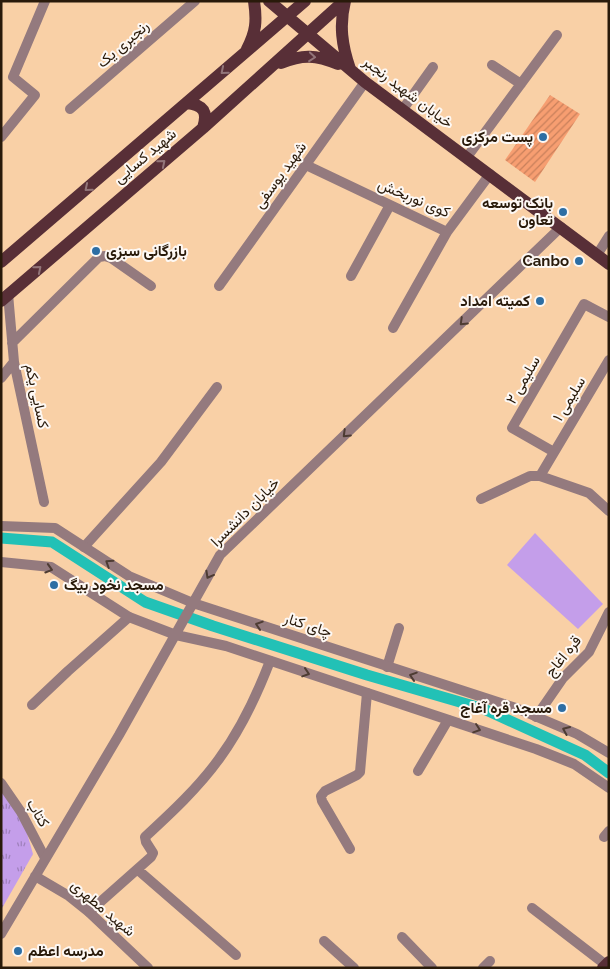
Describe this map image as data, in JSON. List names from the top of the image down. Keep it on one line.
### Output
{"streets":{"main road":["خیابان شهید رنجبر","شهید کسایی"],"street":["رنجبری یک","شهید یوسفی","کوی نوربخش","سلیمی ۲","کسایی یکم","سلیمی ۱","خیابان دانشسرا","چای کنار","قره اغاج","کتاب","شهید مطهری"]},"crossings":[["خیابان شهید رنجبر","شهید کسایی"],["خیابان شهید رنجبر","شهید یوسفی"],["خیابان شهید رنجبر","کوی نوربخش"],["خیابان شهید رنجبر","خیابان دانشسرا"],["شهید کسایی","کسایی یکم"],["شهید یوسفی","کوی نوربخش"],["سلیمی ۲","سلیمی ۱"],["خیابان دانشسرا","چای کنار"],["خیابان دانشسرا","کتاب"],["خیابان دانشسرا","شهید مطهری"],["چای کنار","قره اغاج"]],"one_way":["خیابان دانشسرا"],"places":["پست مرکزی","بانک توسعه تعاون","بازرگانی سبزی","Canbo","کمیته امداد","مسجد نخود‌ بیگ","مسجد قره آغاج","مدرسه اعظم"]}
